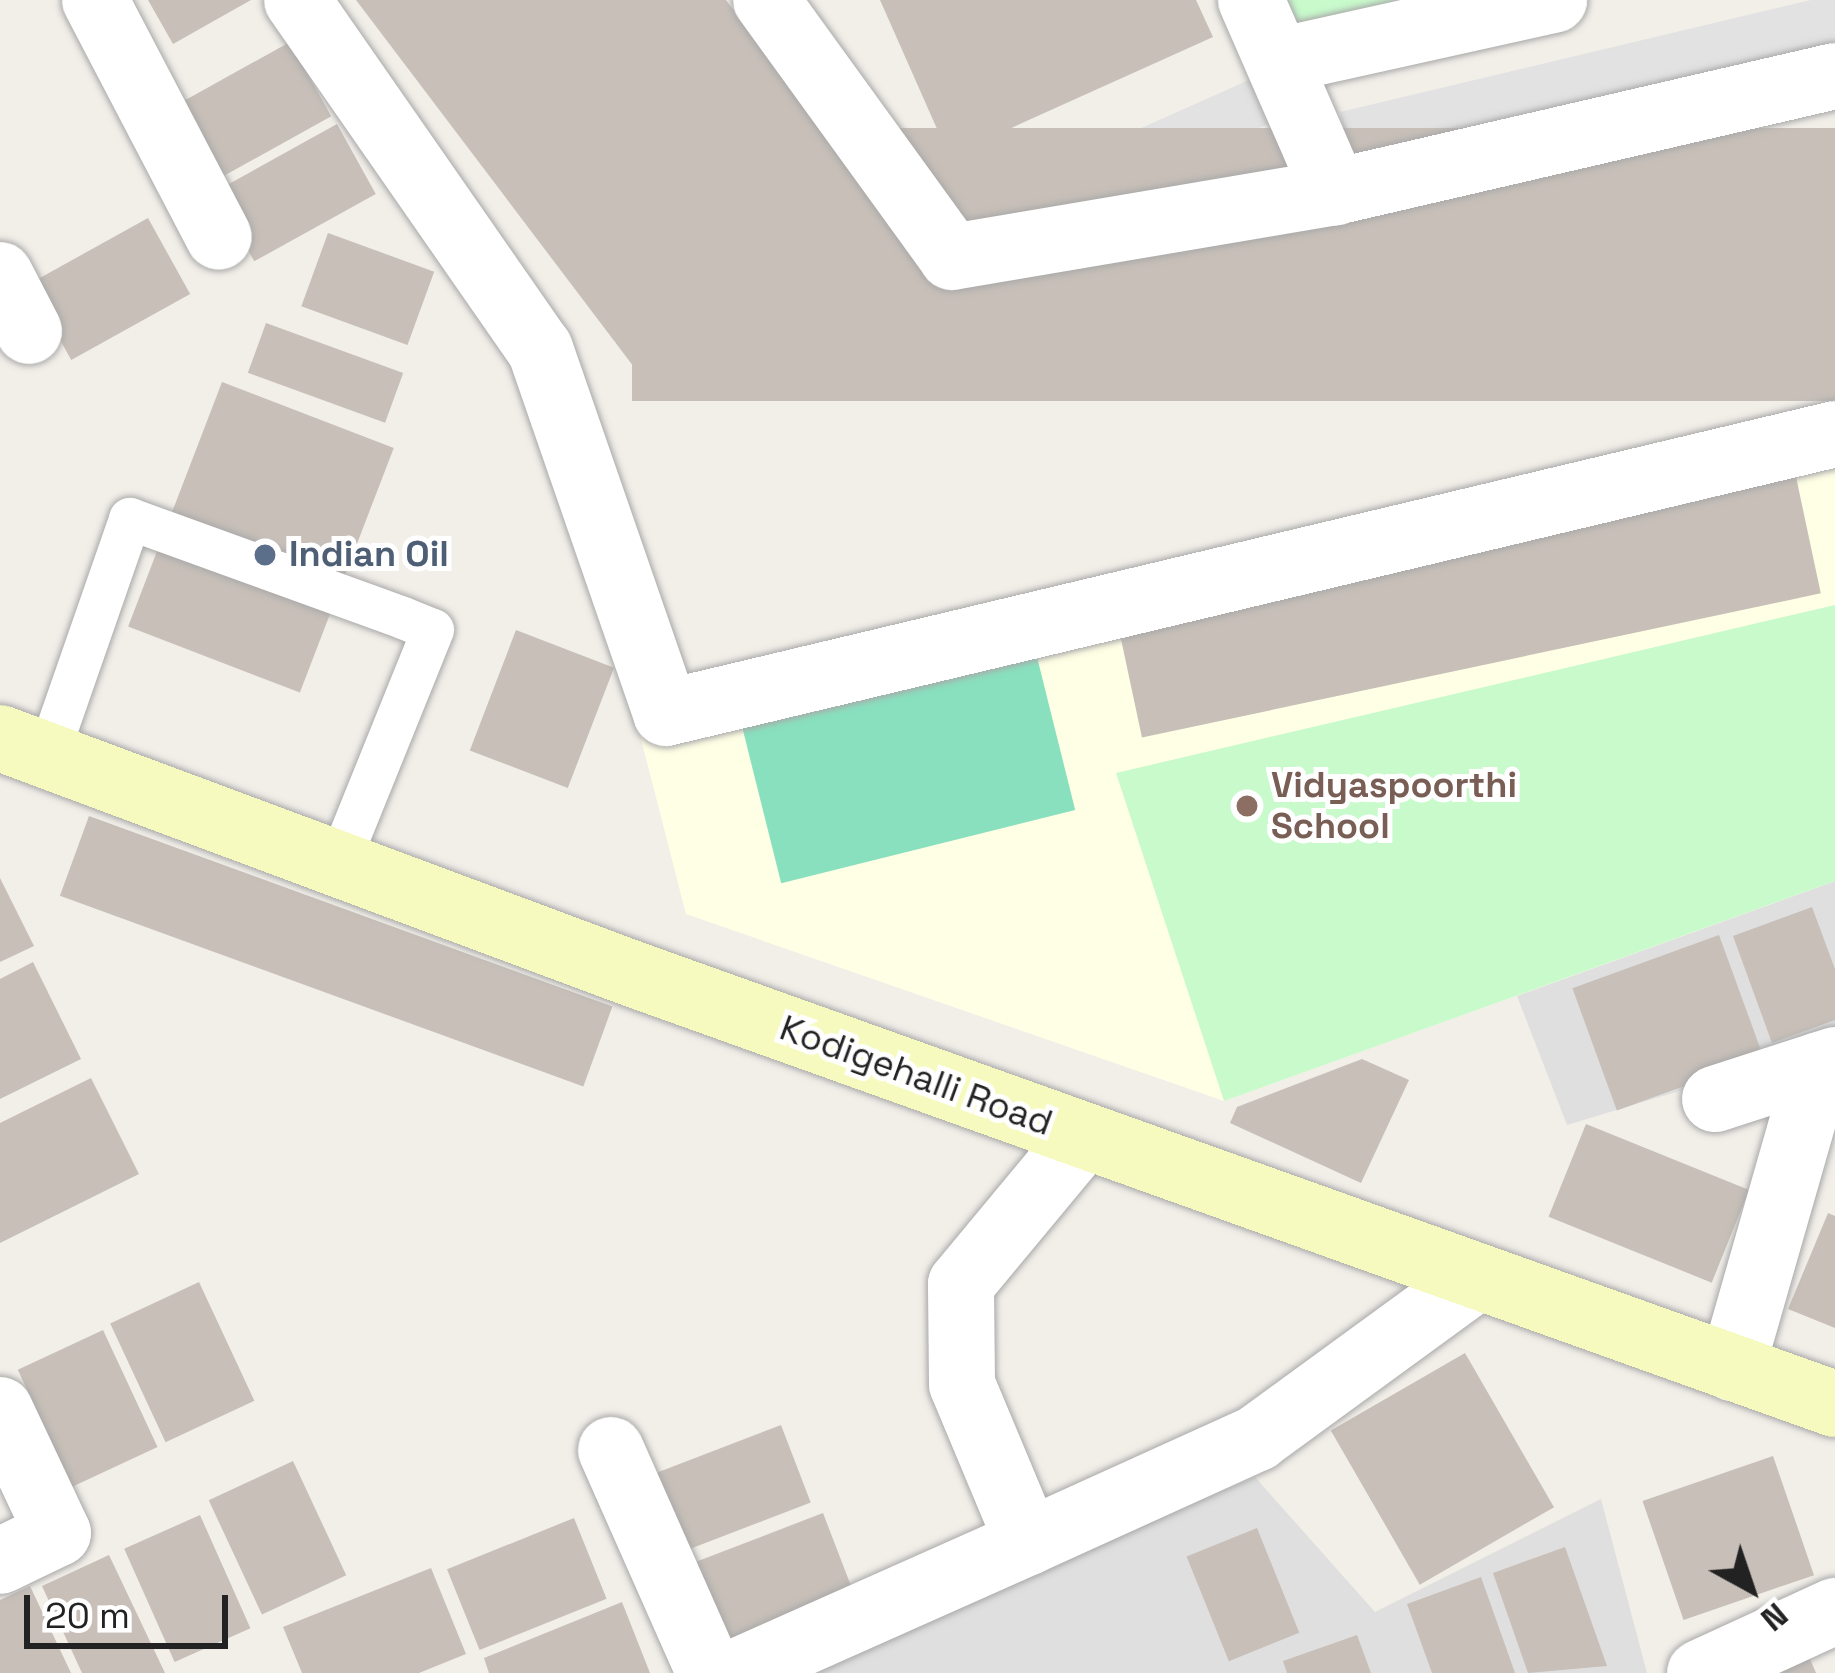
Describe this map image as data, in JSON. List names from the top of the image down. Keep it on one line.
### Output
{"streets":{"main road":["Kodigehalli Road"]},"places":["Indian Oil","Vidyaspoorthi School"],"scale_bar":"20 m","north":"bottom right"}
